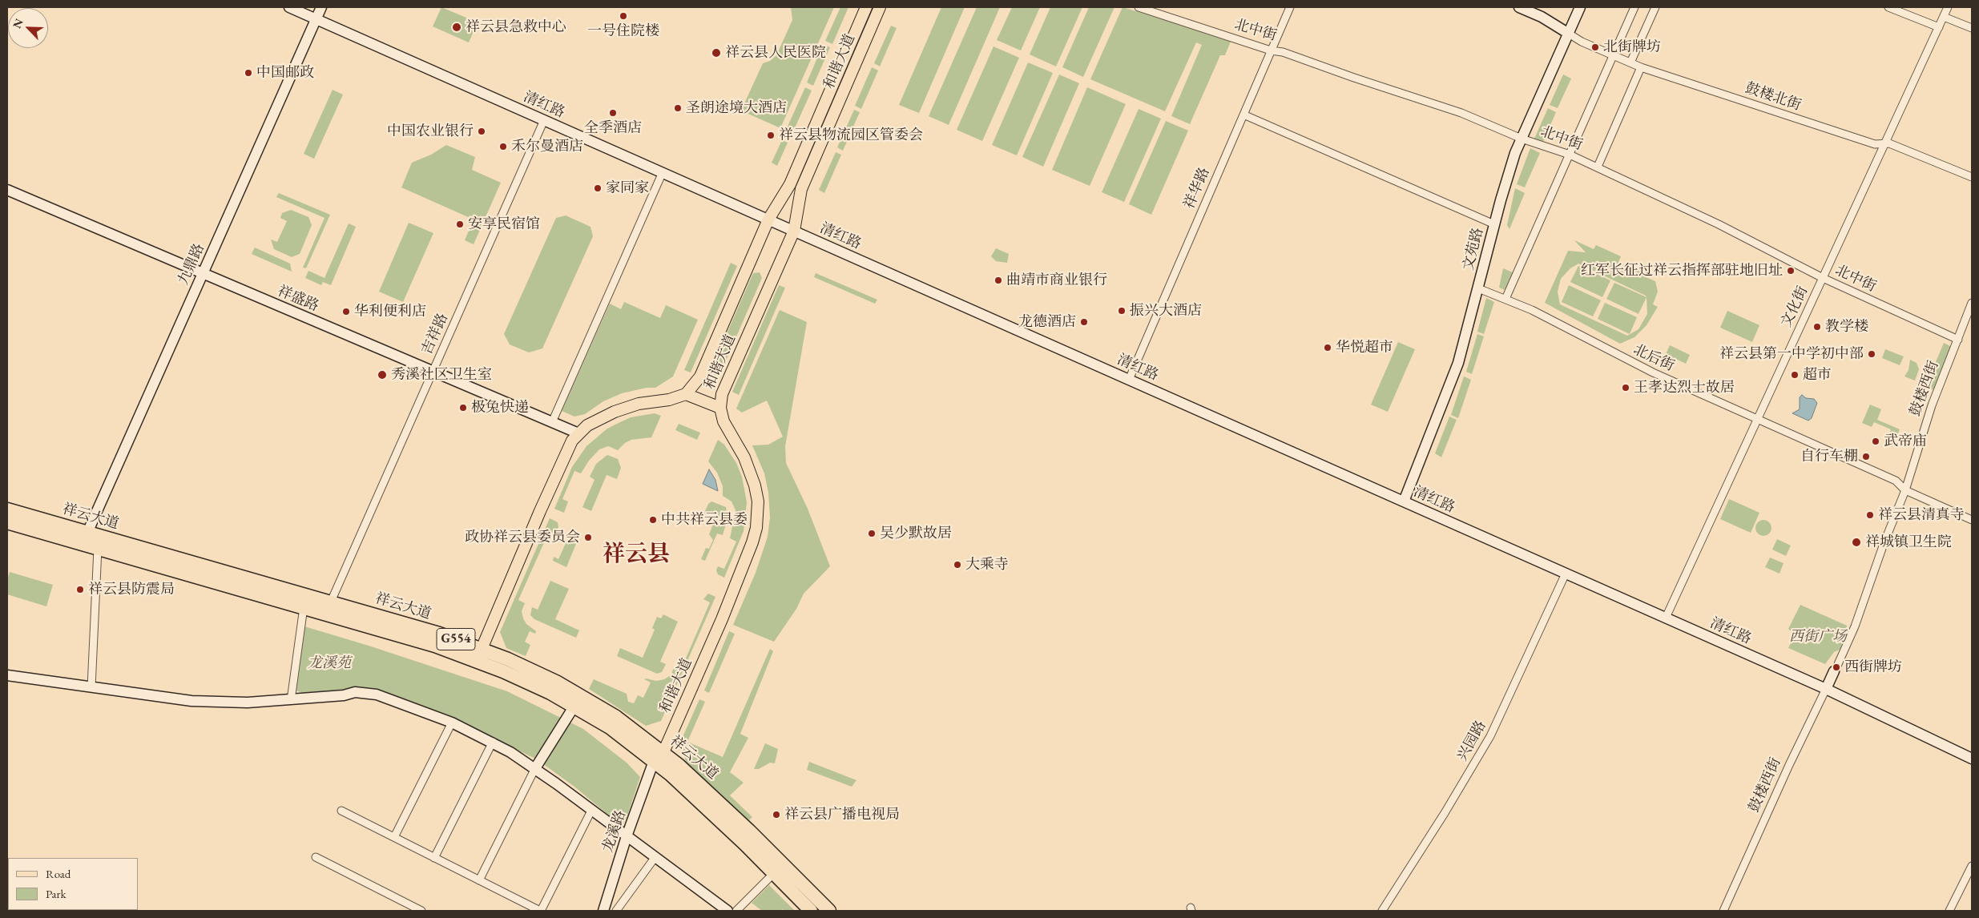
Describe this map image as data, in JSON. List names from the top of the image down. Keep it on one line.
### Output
{"streets":{"highway":["祥云大道","G554"],"main road":["和谐大道","清红路","文苑路","九鼎路","祥盛路","鼓楼西街","龙溪路"],"street":["北中街","鼓楼北街","祥华路","文化街","吉祥路","北后街","兴园路"]},"crossings":[["北中街","祥华路"],["北中街","文苑路"],["北中街","文化街"],["北中街","鼓楼西街"],["和谐大道","清红路"],["和谐大道","祥盛路"],["和谐大道","祥云大道"],["和谐大道","龙溪路"],["鼓楼北街","文苑路"],["鼓楼北街","文化街"],["清红路","祥华路"],["清红路","文苑路"],["清红路","九鼎路"],["清红路","文化街"],["清红路","吉祥路"],["清红路","鼓楼西街"],["清红路","兴园路"],["文苑路","北后街"],["九鼎路","祥盛路"],["九鼎路","祥云大道"],["祥盛路","吉祥路"],["文化街","北后街"],["吉祥路","祥云大道"],["北后街","鼓楼西街"],["祥云大道","龙溪路"]],"districts":["祥云县"],"parks":["西街广场","龙溪苑"],"places":["一号住院楼","祥云县急救中心","北街牌坊","祥云县人民医院","中国邮政","圣朗途境大酒店","全季酒店","中国农业银行","祥云县物流园区管委会","禾尔曼酒店","家同家","安享民宿馆","红军长征过祥云指挥部驻地旧址","曲靖市商业银行","振兴大酒店","华利便利店","龙德酒店","教学楼","华悦超市","祥云县第一中学初中部","秀溪社区卫生室","超市","王孝达烈士故居","极兔快递","武帝庙","自行车棚","祥云县清真寺","中共祥云县委","吴少默故居","政协祥云县委员会","祥城镇卫生院","大乘寺","祥云县防震局","西街牌坊","祥云县广播电视局"],"legend":["Road","Park"],"north":"top left"}
